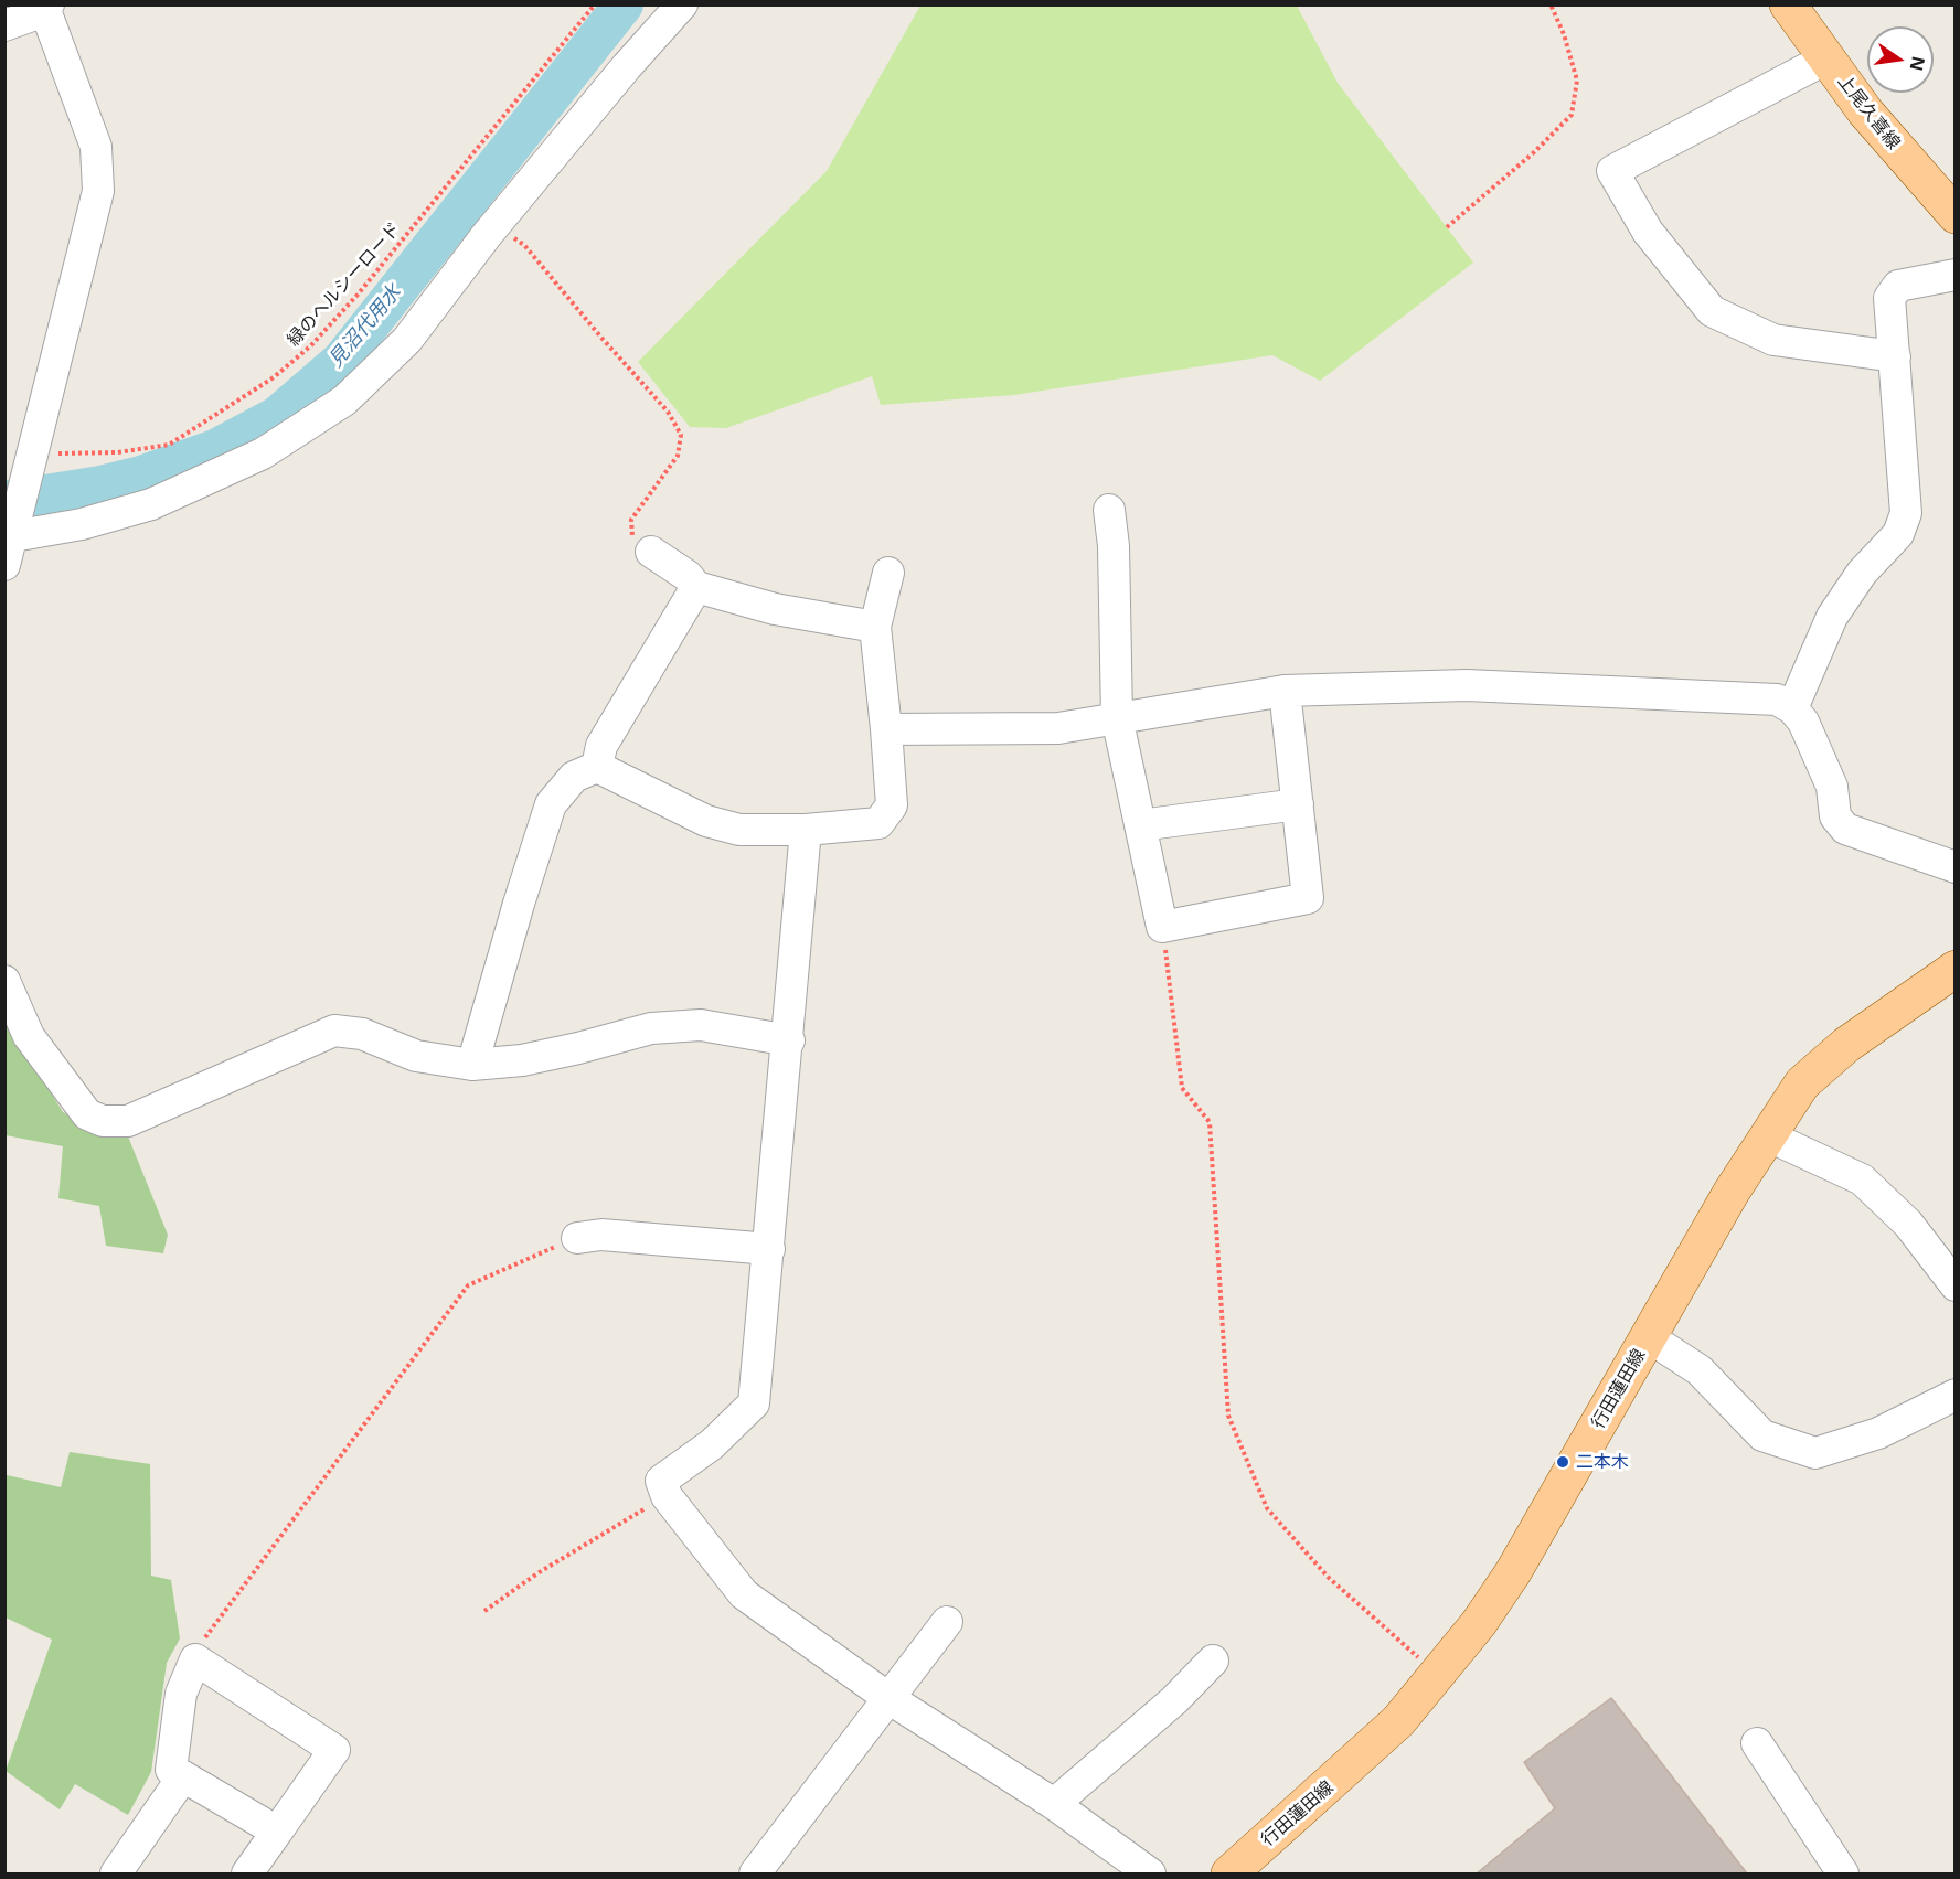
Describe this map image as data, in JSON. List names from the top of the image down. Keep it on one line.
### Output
{"streets":{"main road":["上尾久喜線","行田蓮田線"],"path":["緑のヘルシーロード"]},"water":["見沼代用水"],"places":["二本木"],"north":"right"}
